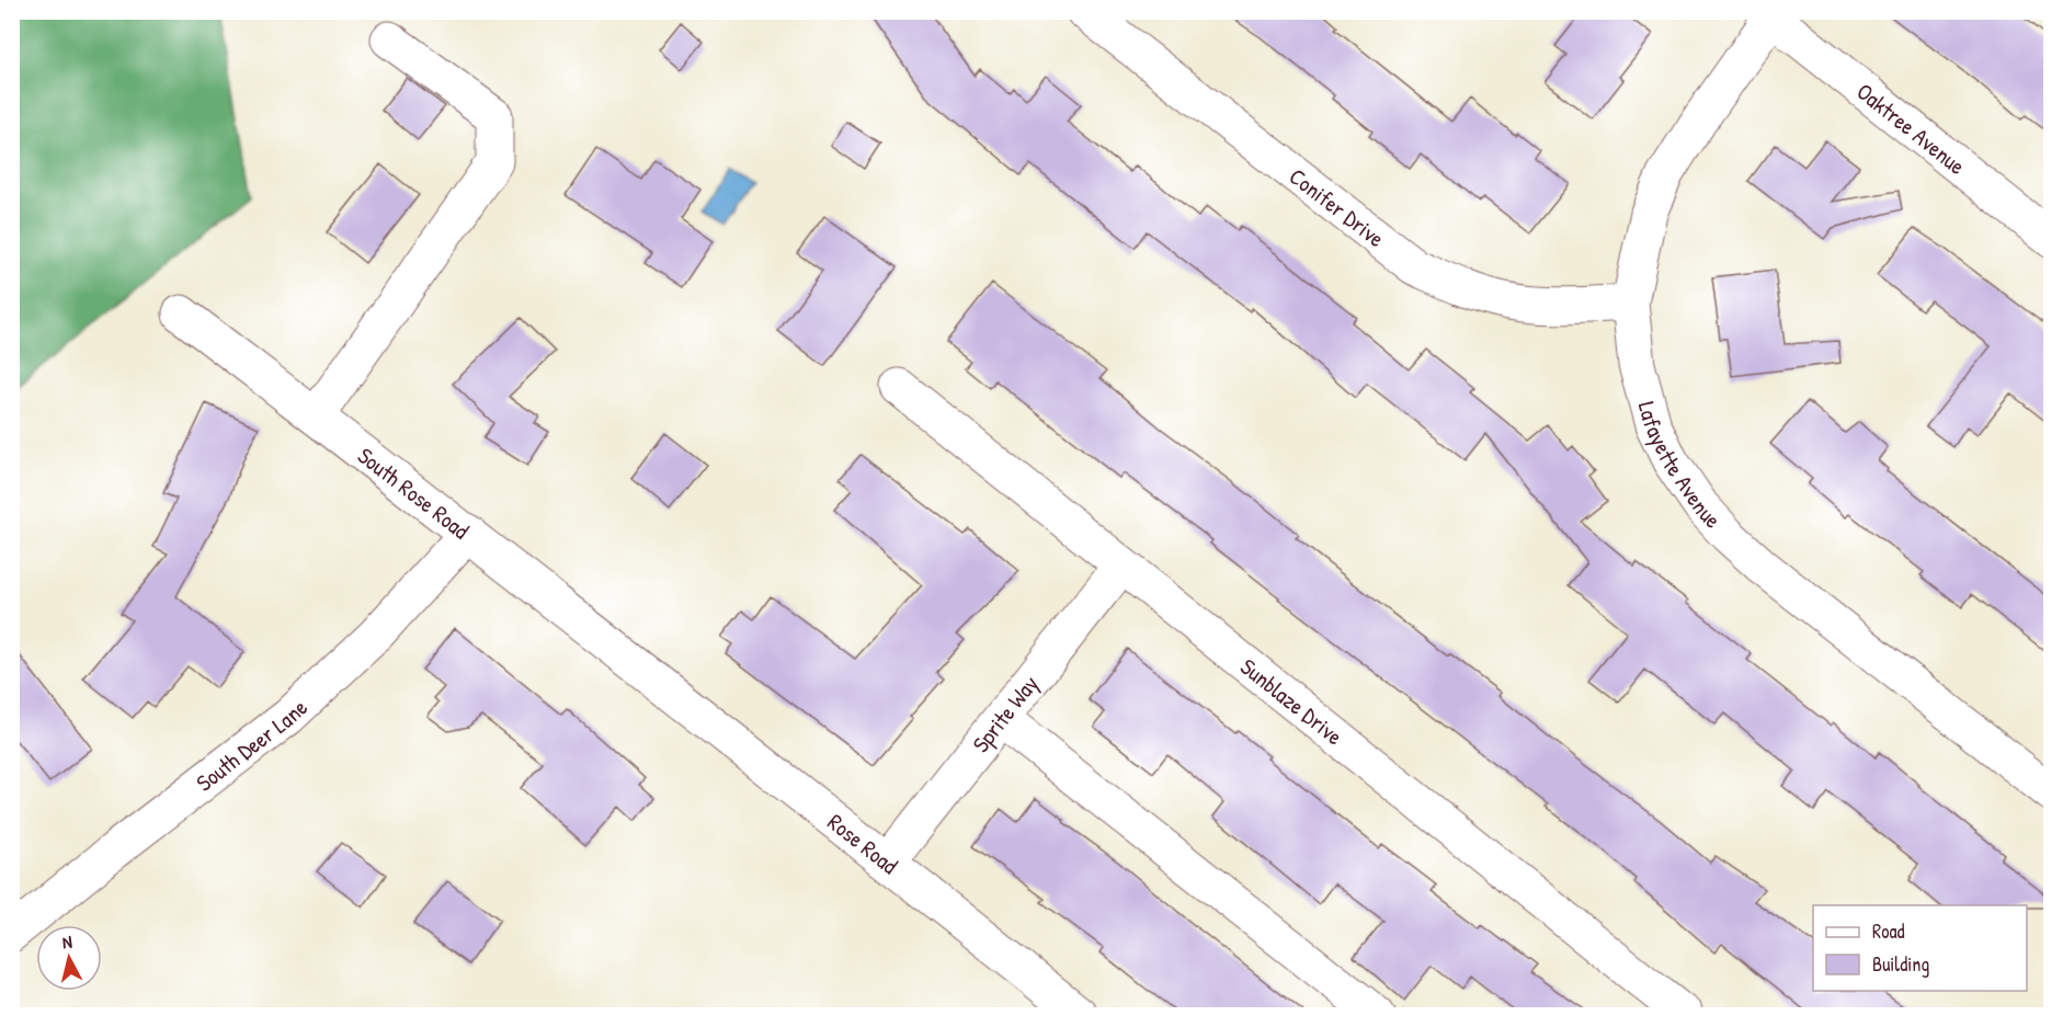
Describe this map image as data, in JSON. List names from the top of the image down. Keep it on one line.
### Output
{"streets":{"street":["Oaktree Avenue","Conifer Drive","Lafayette Avenue","South Rose Road","Sunblaze Drive","Sprite Way","South Deer Lane","Rose Road"]},"crossings":[["Oaktree Avenue","Lafayette Avenue"],["Conifer Drive","Lafayette Avenue"],["South Rose Road","South Deer Lane"],["South Rose Road","Rose Road"],["Sunblaze Drive","Sprite Way"],["Sprite Way","Rose Road"]],"legend":["Road","Building"],"north":"top"}
